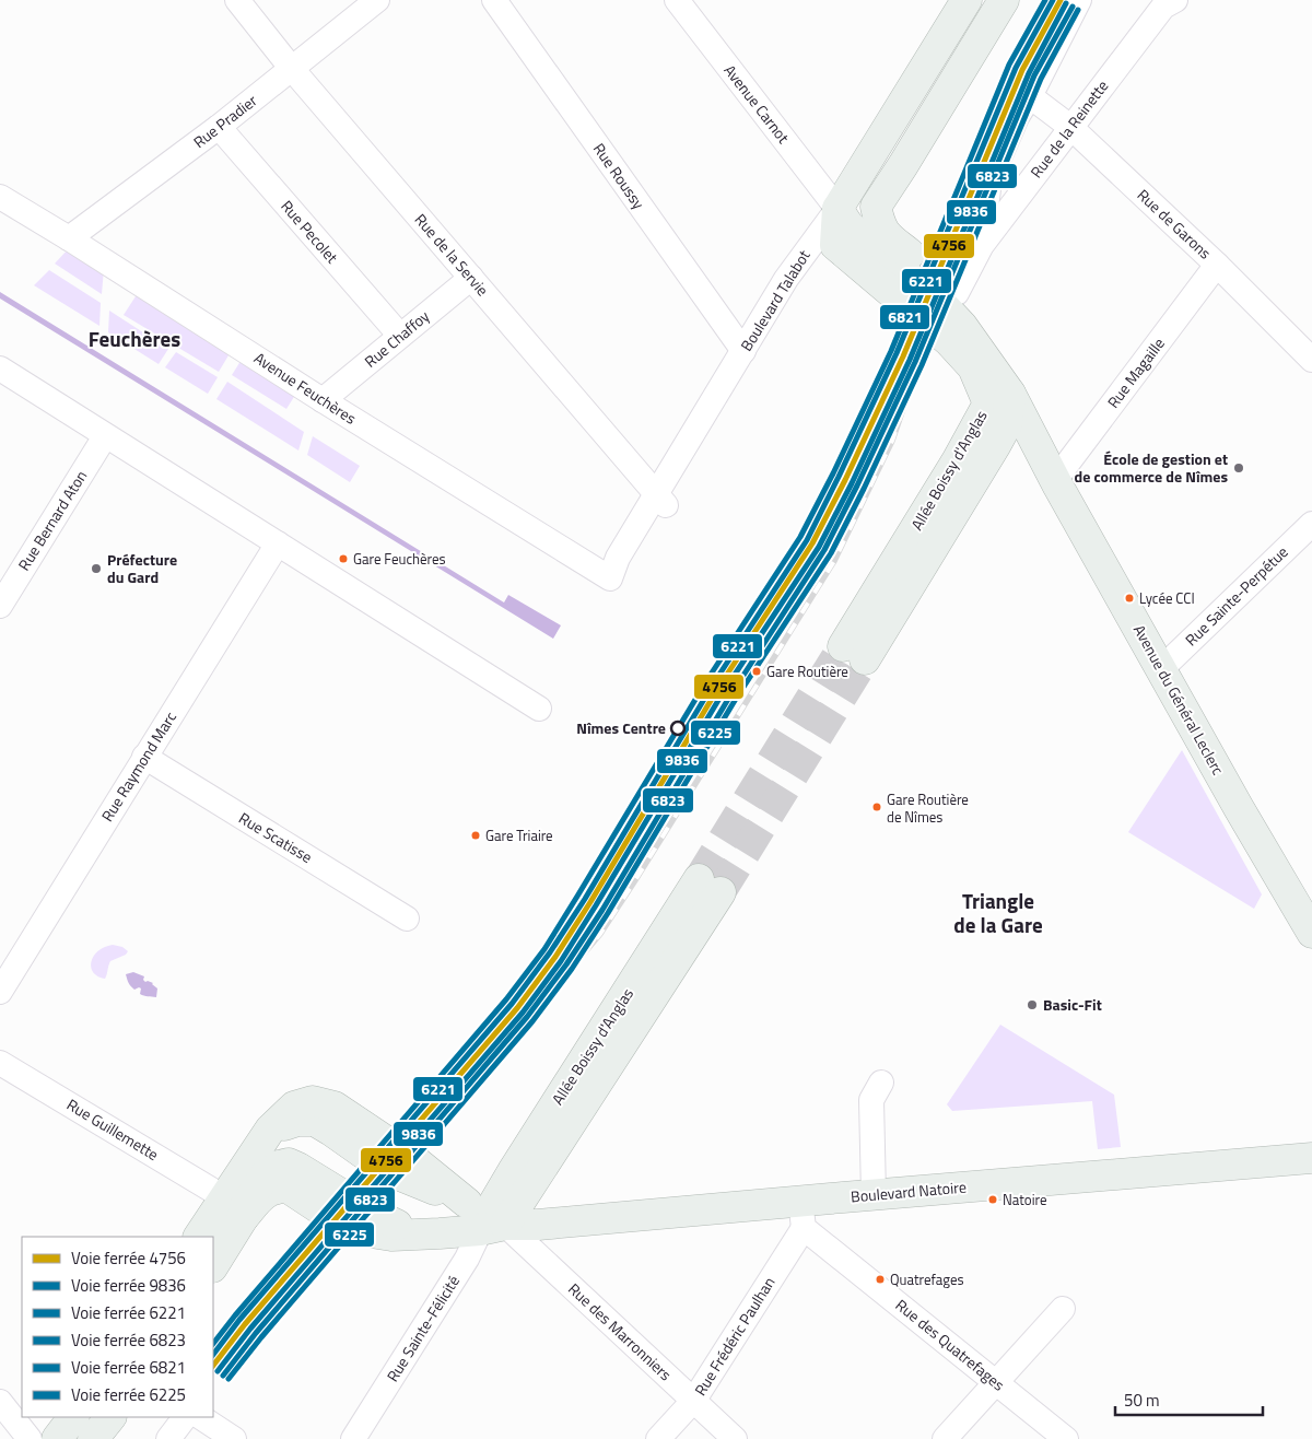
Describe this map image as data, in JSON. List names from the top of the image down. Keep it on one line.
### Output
{"streets":{"main road":["Boulevard Talabot","Allée Boissy d'Anglas","Avenue du Général Leclerc","Boulevard Natoire"],"street":["Avenue Carnot","Rue Pradier","Rue de la Reinette","Rue Roussy","Rue de Garons","Rue Pecolet","Rue de la Servie","Rue Chaffoy","Rue Magaille","Avenue Feuchères","Rue Bernard Aton","Rue Sainte-Perpétue","Rue Raymond Marc","Rue Scatisse","Rue Guillemette","Rue Sainte-Félicité","Rue des Marronniers","Rue Frédéric Paulhan","Rue des Quatrefages"]},"crossings":[["Avenue Carnot","Boulevard Talabot"],["Avenue Carnot","Allée Boissy d'Anglas"],["Avenue Carnot","Avenue du Général Leclerc"],["Rue Pradier","Rue Pecolet"],["Rue Pradier","Rue de la Servie"],["Rue Pradier","Avenue Feuchères"],["Rue de la Reinette","Rue de Garons"],["Rue de la Reinette","Avenue du Général Leclerc"],["Rue Roussy","Boulevard Talabot"],["Rue de Garons","Rue Magaille"],["Rue Pecolet","Rue Chaffoy"],["Rue de la Servie","Boulevard Talabot"],["Rue de la Servie","Rue Chaffoy"],["Boulevard Talabot","Avenue Feuchères"],["Boulevard Talabot","Allée Boissy d'Anglas"],["Boulevard Talabot","Avenue du Général Leclerc"],["Rue Chaffoy","Avenue Feuchères"],["Rue Magaille","Avenue du Général Leclerc"],["Allée Boissy d'Anglas","Avenue du Général Leclerc"],["Allée Boissy d'Anglas","Boulevard Natoire"],["Allée Boissy d'Anglas","Rue Sainte-Félicité"],["Allée Boissy d'Anglas","Rue des Marronniers"],["Rue Sainte-Perpétue","Avenue du Général Leclerc"],["Rue Raymond Marc","Rue Scatisse"],["Rue Guillemette","Boulevard Natoire"],["Boulevard Natoire","Rue Sainte-Félicité"],["Boulevard Natoire","Rue des Marronniers"],["Boulevard Natoire","Rue Frédéric Paulhan"],["Boulevard Natoire","Rue des Quatrefages"],["Rue Sainte-Félicité","Rue des Marronniers"],["Rue des Marronniers","Rue Frédéric Paulhan"],["Rue Frédéric Paulhan","Rue des Quatrefages"]],"districts":["Feuchères","Triangle de la Gare"],"places":["École de gestion et de commerce de Nîmes","Gare Feuchères","Préfecture du Gard","Lycée CCI","Gare Routière","Nîmes Centre","Gare Routière de Nîmes","Gare Triaire","Basic-Fit","Natoire","Quatrefages"],"lines":["rail line 4756","rail line 6221","rail line 6821","rail line 9836","rail line 6823","rail line 6225"],"legend":["Voie ferrée 4756","Voie ferrée 9836","Voie ferrée 6221","Voie ferrée 6823","Voie ferrée 6821","Voie ferrée 6225"],"scale_bar":"50 m"}
